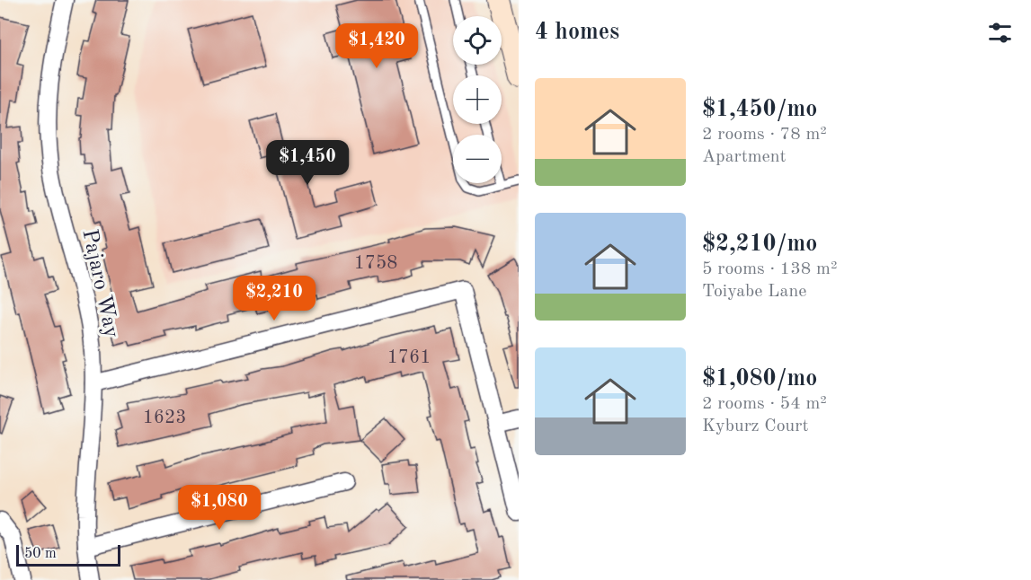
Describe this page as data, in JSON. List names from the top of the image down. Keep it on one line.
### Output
{"streets":{"street":["Pajaro Way"]},"house_numbers":["1758","1761","1623"],"scale_bar":"50 m","page":{"heading":"4 homes","map_buttons":["+","−"],"price":["$1,420","$1,450","$2,210","$1,080"],"list":[{"name":"$1,450/mo","note":"2 rooms · 78 m² · Apartment"},{"name":"$2,210/mo","note":"5 rooms · 138 m² · Toiyabe Lane"},{"name":"$1,080/mo","note":"2 rooms · 54 m² · Kyburz Court"}],"scale":"50 m"}}
